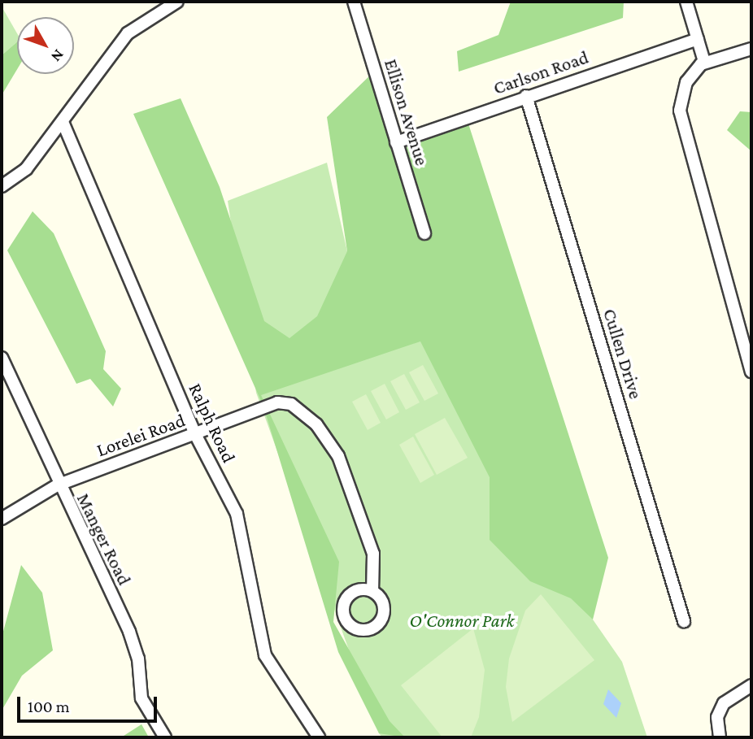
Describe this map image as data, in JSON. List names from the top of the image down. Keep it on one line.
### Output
{"streets":{"street":["Carlson Road","Ellison Avenue","Cullen Drive","Ralph Road","Lorelei Road","Manger Road"]},"crossings":[["Carlson Road","Ellison Avenue"],["Carlson Road","Cullen Drive"],["Ralph Road","Lorelei Road"],["Lorelei Road","Manger Road"]],"parks":["O'Connor Park"],"scale_bar":"100 m","north":"bottom right"}
